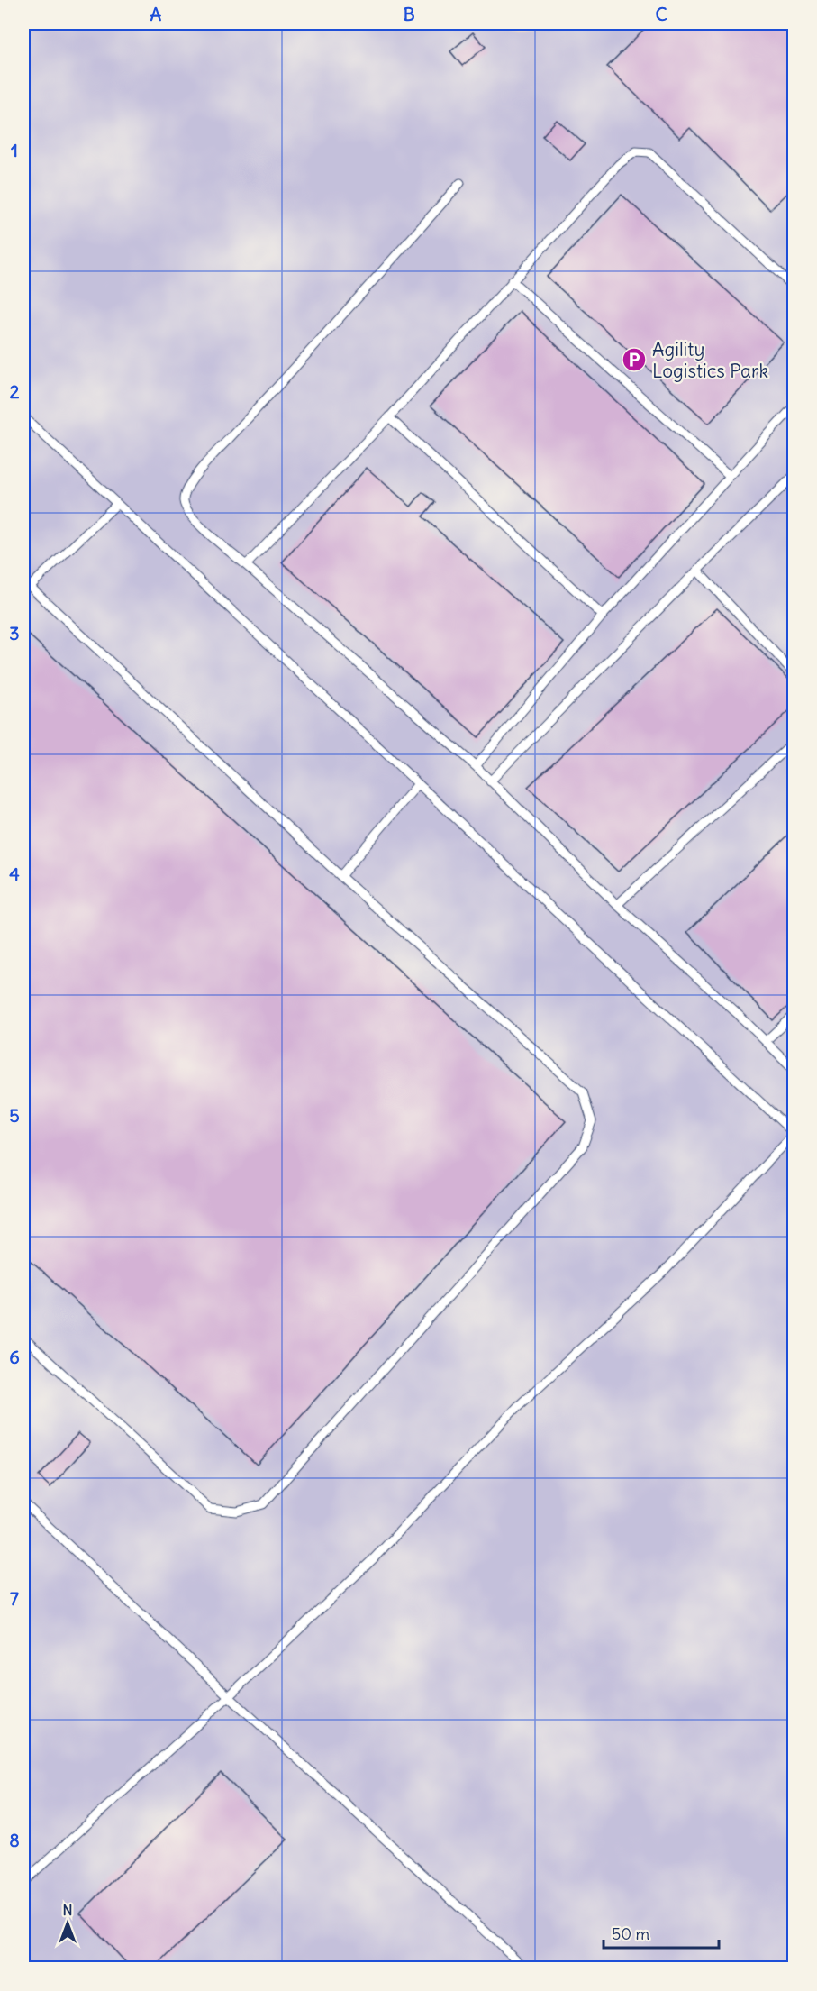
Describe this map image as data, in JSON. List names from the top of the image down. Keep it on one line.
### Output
{"places":{"parking":["Agility Logistics Park"]},"scale_bar":"50 m","north":"top","grid":{"columns":["A","B","C"],"rows":["1","2","3","4","5","6","7","8"]}}
